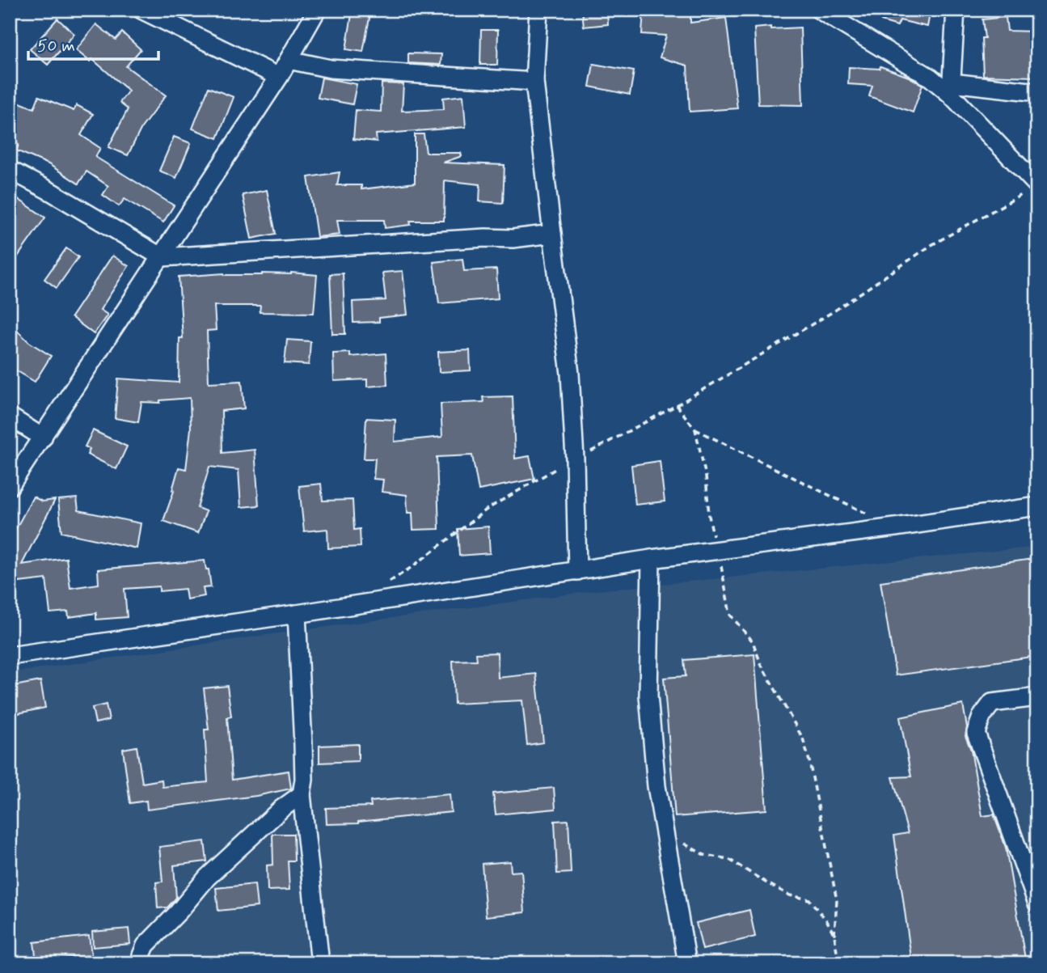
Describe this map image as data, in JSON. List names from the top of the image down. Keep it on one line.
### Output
{"scale_bar":"50 m"}
